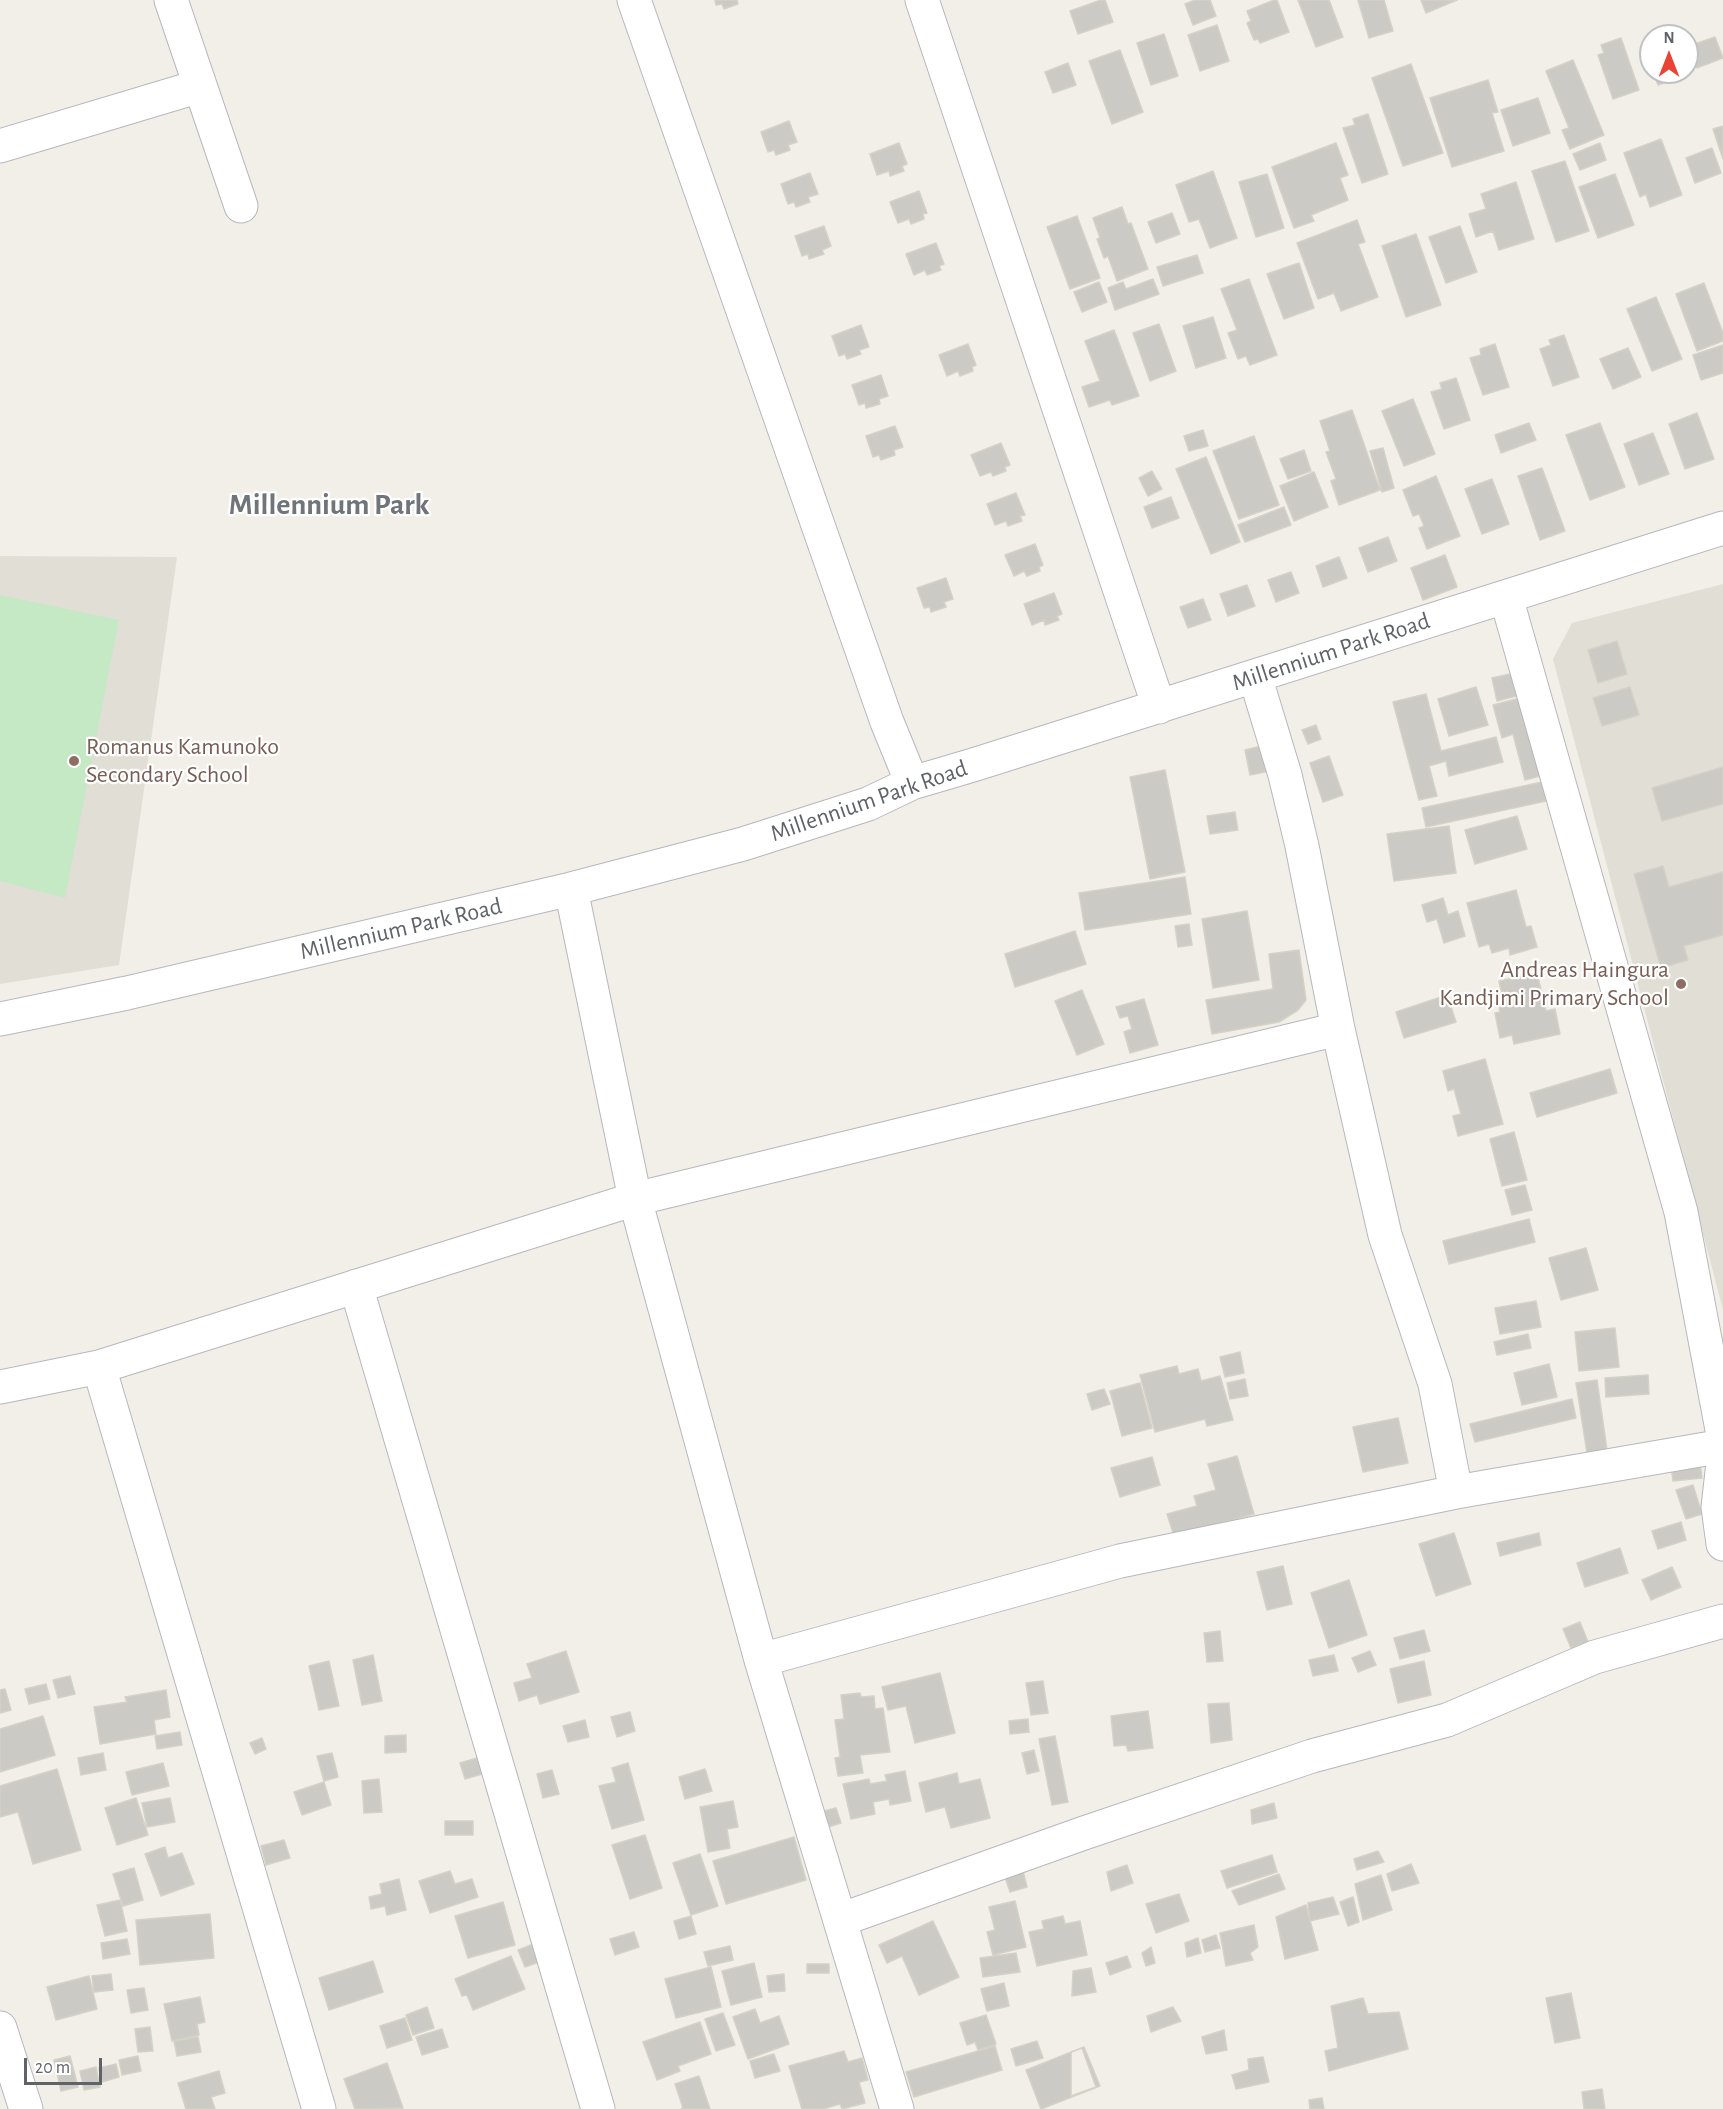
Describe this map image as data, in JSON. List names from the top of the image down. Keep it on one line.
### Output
{"streets":{"street":["Millennium Park Road"]},"districts":["Millennium Park"],"places":["Romanus Kamunoko Secondary School","Andreas Haingura Kandjimi Primary School"],"scale_bar":"20 m","north":"top"}
